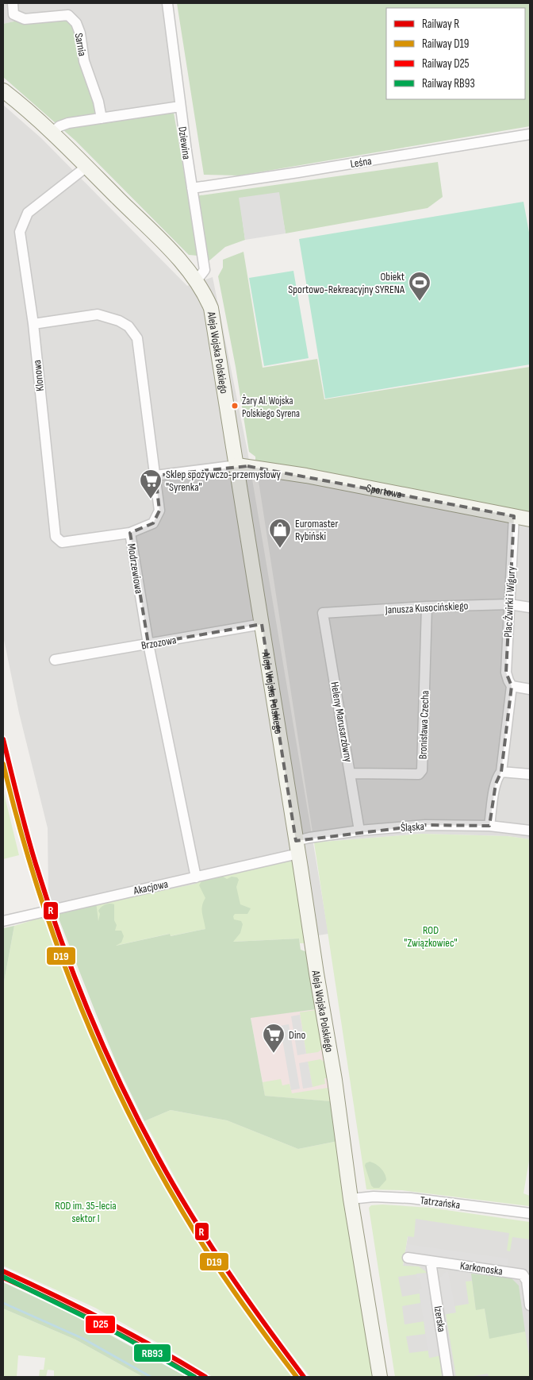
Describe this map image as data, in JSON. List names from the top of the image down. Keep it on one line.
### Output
{"streets":{"street":["Sarnia","Dziewina","Leśna","Aleja Wojska Polskiego","Klonowa","Sportowa","Modrzewiowa","Plac Żwirki i Wigury","Janusza Kusocińskiego","Brzozowa","Heleny Marusarzówny","Bronisława Czecha","Śląska","Akacjowa","Tatrzańska","Karkonoska","Izerska"]},"crossings":[["Dziewina","Leśna"],["Dziewina","Aleja Wojska Polskiego"],["Aleja Wojska Polskiego","Klonowa"],["Aleja Wojska Polskiego","Sportowa"],["Aleja Wojska Polskiego","Brzozowa"],["Aleja Wojska Polskiego","Śląska"],["Aleja Wojska Polskiego","Akacjowa"],["Aleja Wojska Polskiego","Tatrzańska"],["Klonowa","Modrzewiowa"],["Sportowa","Plac Żwirki i Wigury"],["Modrzewiowa","Brzozowa"],["Modrzewiowa","Akacjowa"],["Plac Żwirki i Wigury","Janusza Kusocińskiego"],["Plac Żwirki i Wigury","Śląska"],["Janusza Kusocińskiego","Heleny Marusarzówny"],["Janusza Kusocińskiego","Bronisława Czecha"],["Heleny Marusarzówny","Bronisława Czecha"],["Heleny Marusarzówny","Śląska"],["Śląska","Akacjowa"],["Karkonoska","Izerska"]],"parks":["ROD \"Związkowiec\"","ROD im. 35-lecia sektor I"],"places":{"sports":["Obiekt Sportowo-Rekreacyjny SYRENA"],"other":["Żary Al. Wojska Polskiego Syrena"],"supermarket":["Sklep spożywczo-przemysłowy \"Syrenka\"","Dino"],"shop":["Euromaster Rybiński"]},"lines":["rail line R","rail line D19","rail line RB93","rail line D25"],"legend":["Railway R","Railway D19","Railway D25","Railway RB93"]}
